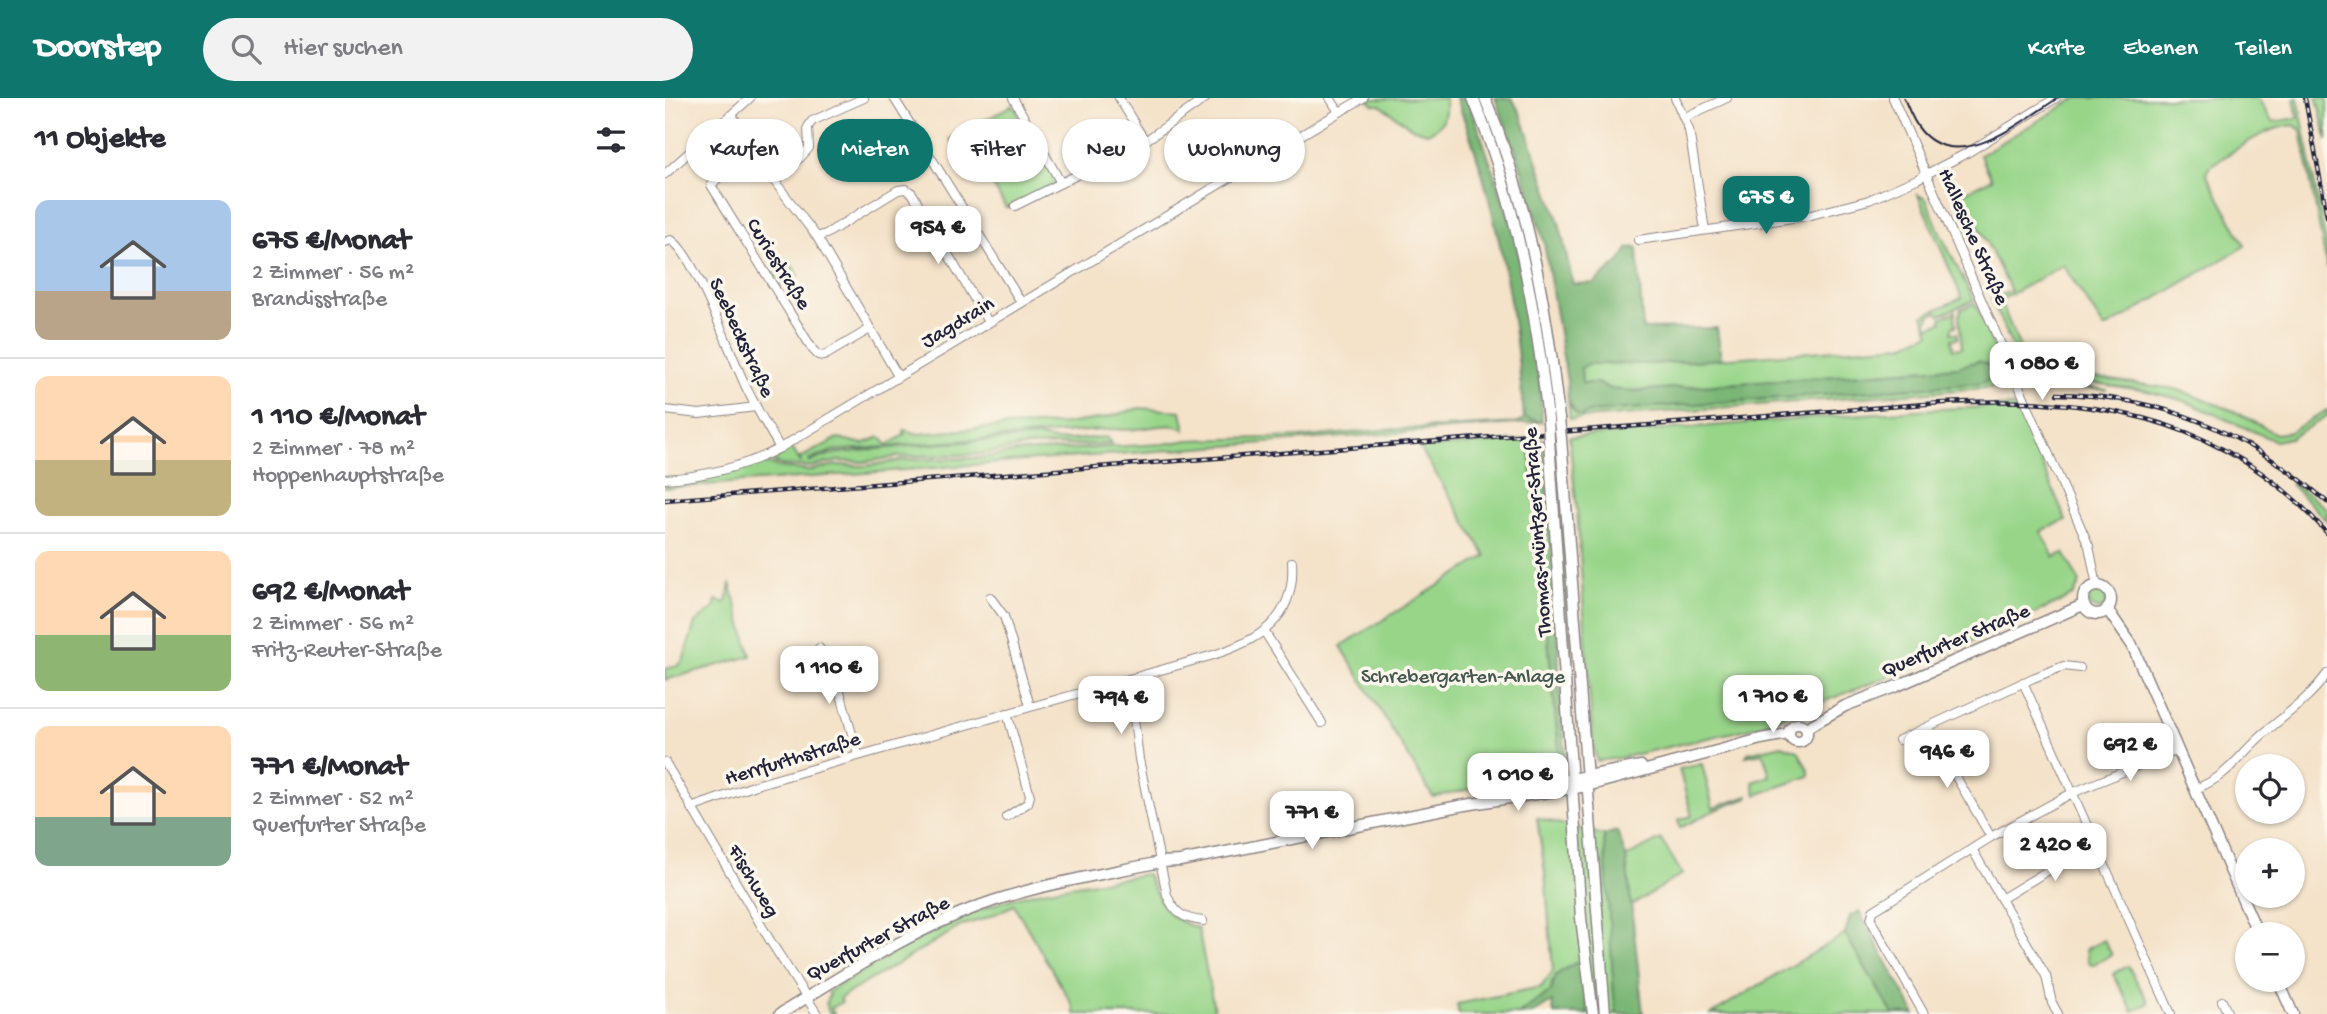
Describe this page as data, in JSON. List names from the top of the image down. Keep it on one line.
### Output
{"streets":{"main road":["Thomas-Müntzer-Straße","Querfurter Straße"],"street":["Hallesche Straße","Curiestraße","Jagdrain","Seebeckstraße","Herrfurthstraße","Fischweg"]},"crossings":[["Hallesche Straße","Querfurter Straße"],["Jagdrain","Seebeckstraße"],["Thomas-Müntzer-Straße","Querfurter Straße"],["Querfurter Straße","Fischweg"],["Herrfurthstraße","Fischweg"]],"parks":["Schrebergarten-Anlage"],"page":{"header":"Doorstep","search":"Hier suchen","nav":["Karte","Ebenen","Teilen"],"heading":"11 Objekte","chip":["Kaufen","Mieten","Filter","Neu","Wohnung"],"price":["675 €","954 €","1 080 €","1 110 €","1 710 €","794 €","692 €","946 €","1 010 €","771 €","2 420 €"],"list":[{"name":"675 €/Monat","note":"2 Zimmer · 56 m² · Brandisstraße"},{"name":"1 110 €/Monat","note":"2 Zimmer · 78 m² · Hoppenhauptstraße"},{"name":"692 €/Monat","note":"2 Zimmer · 56 m² · Fritz-Reuter-Straße"},{"name":"771 €/Monat","note":"2 Zimmer · 52 m² · Querfurter Straße"}],"map_buttons":["+","−"]}}
